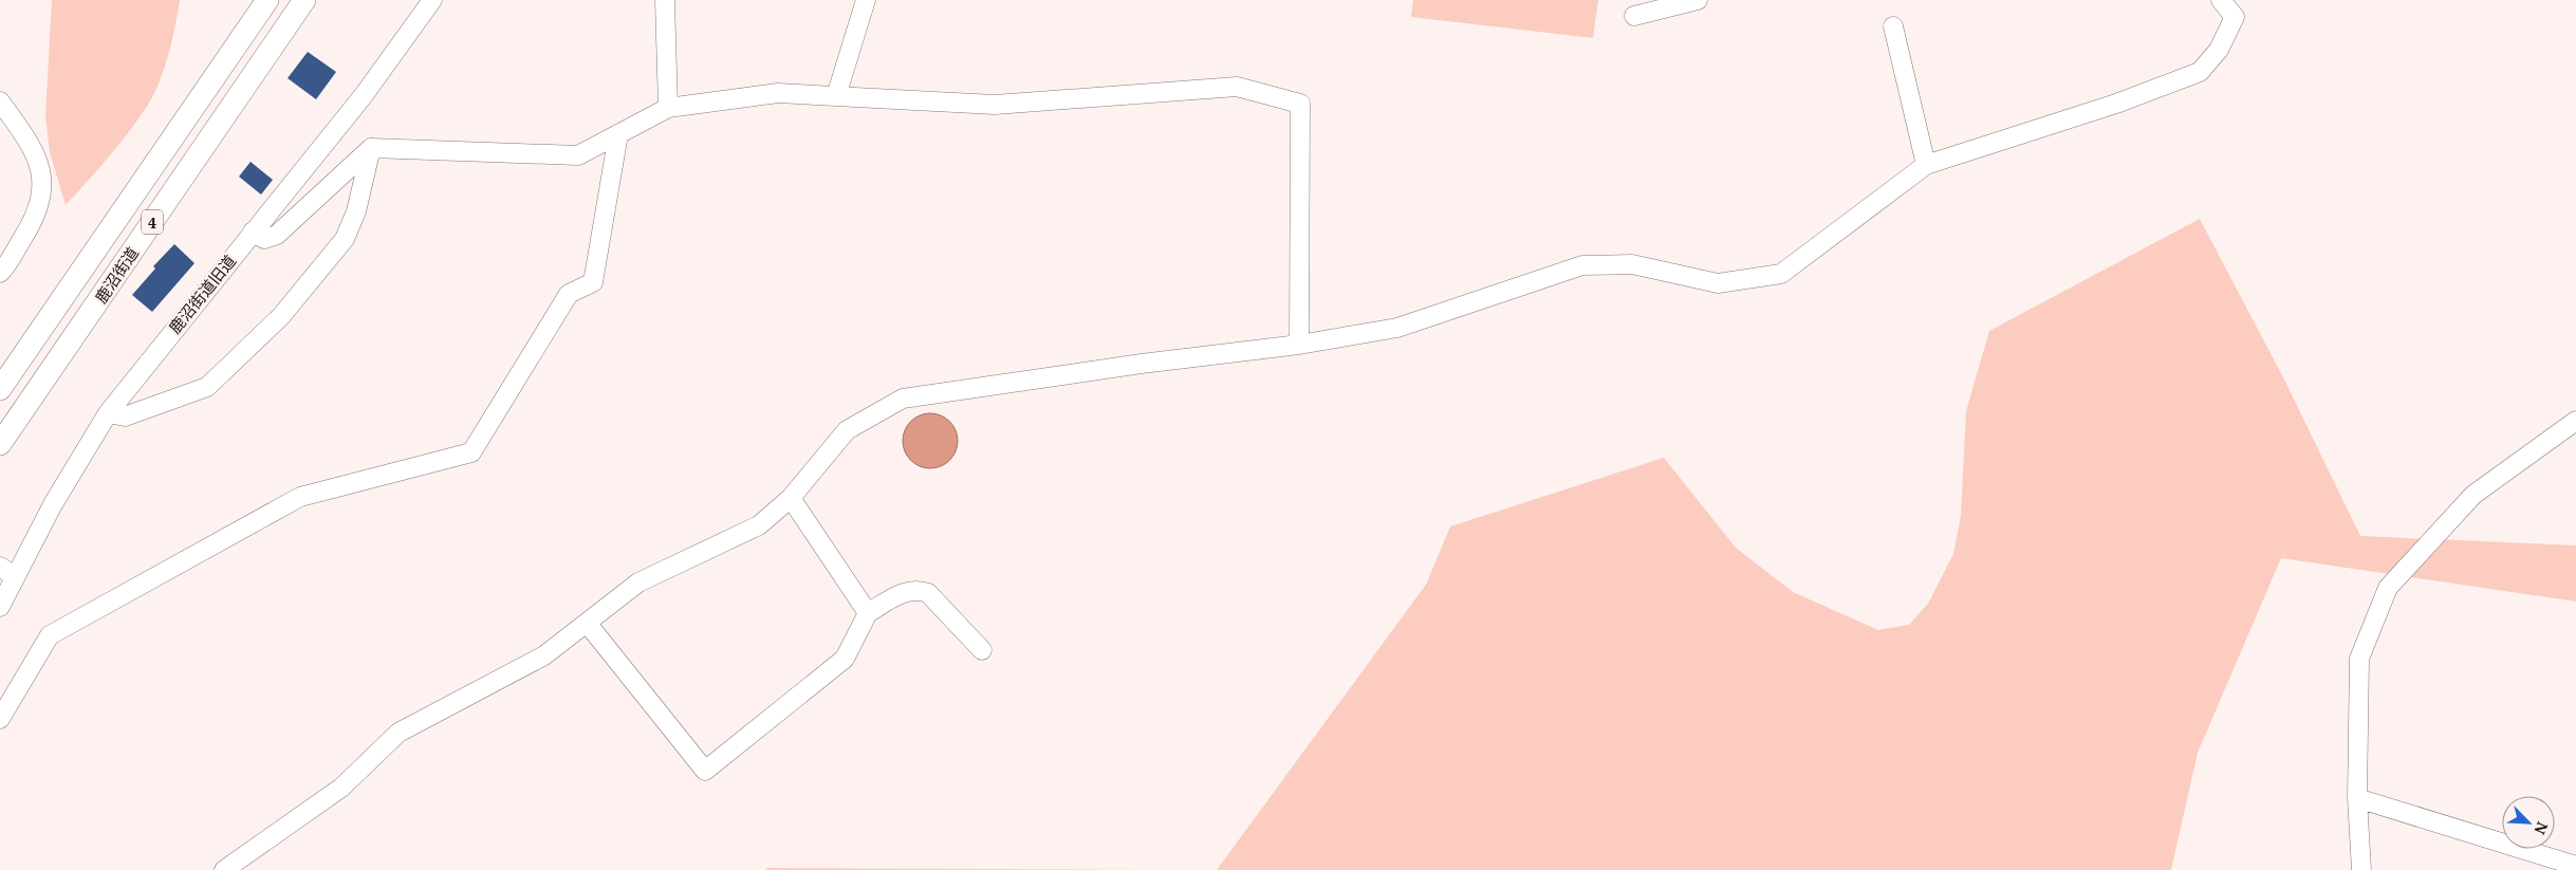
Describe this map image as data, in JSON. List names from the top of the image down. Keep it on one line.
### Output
{"streets":{"main road":["4","鹿沼街道"],"street":["鹿沼街道旧道"]},"north":"bottom right"}
